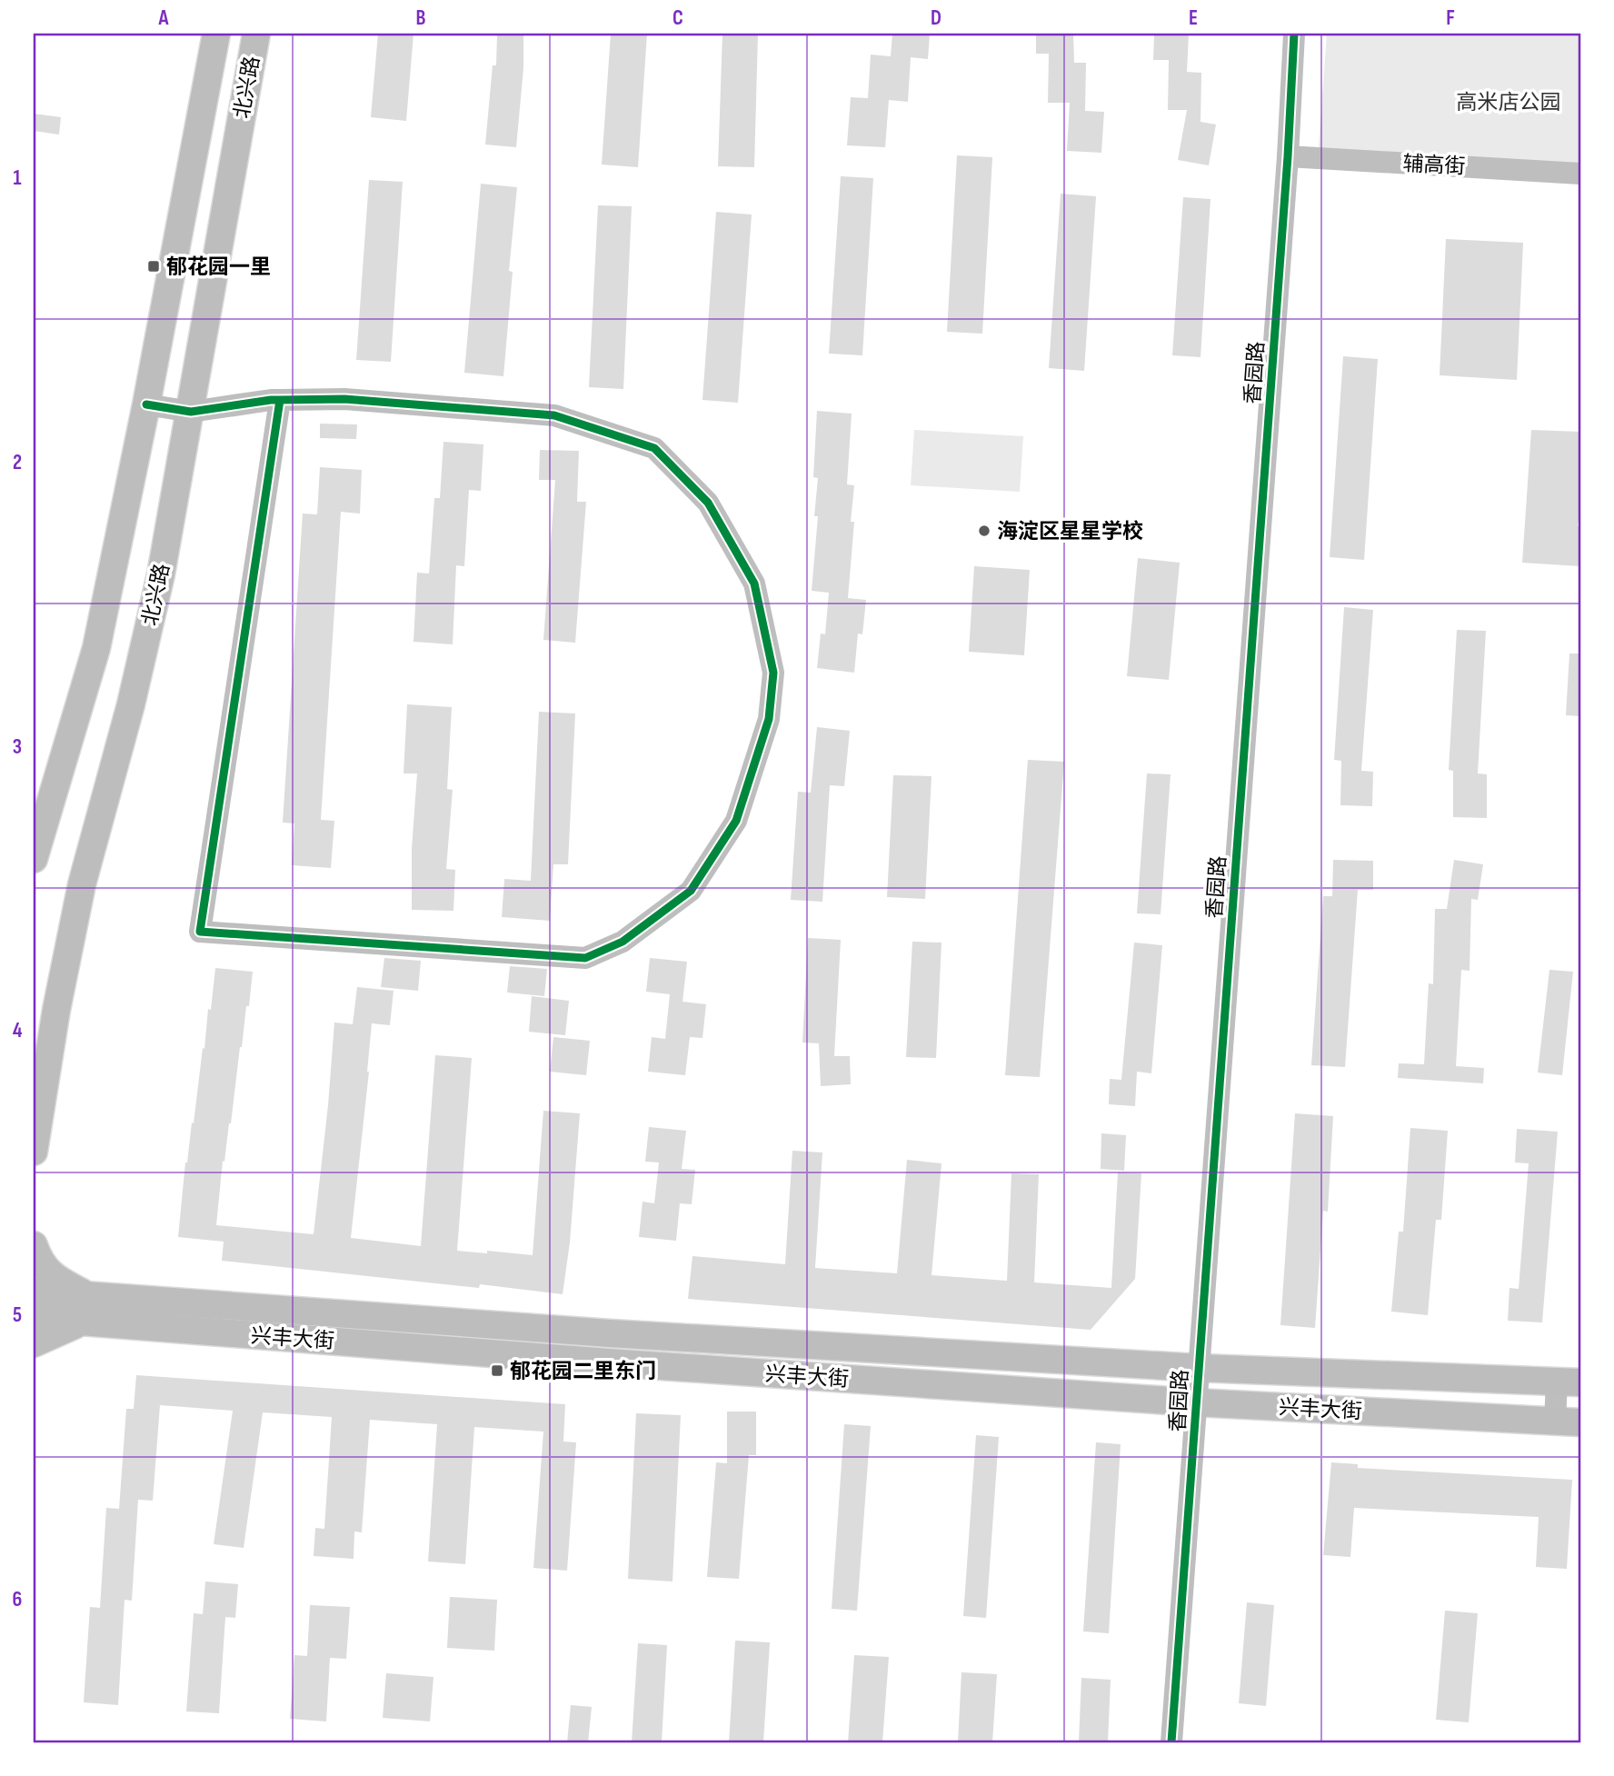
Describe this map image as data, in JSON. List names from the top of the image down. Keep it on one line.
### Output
{"streets":{"main road":["北兴路","兴丰大街"],"street":["辅高街","香园路"]},"crossings":[["辅高街","香园路"],["香园路","兴丰大街"]],"parks":["高米店公园"],"places":{"transit":["郁花园一里","郁花园二里东门"],"other":["海淀区星星学校"]},"grid":{"columns":["A","B","C","D","E","F"],"rows":["1","2","3","4","5","6"]}}
